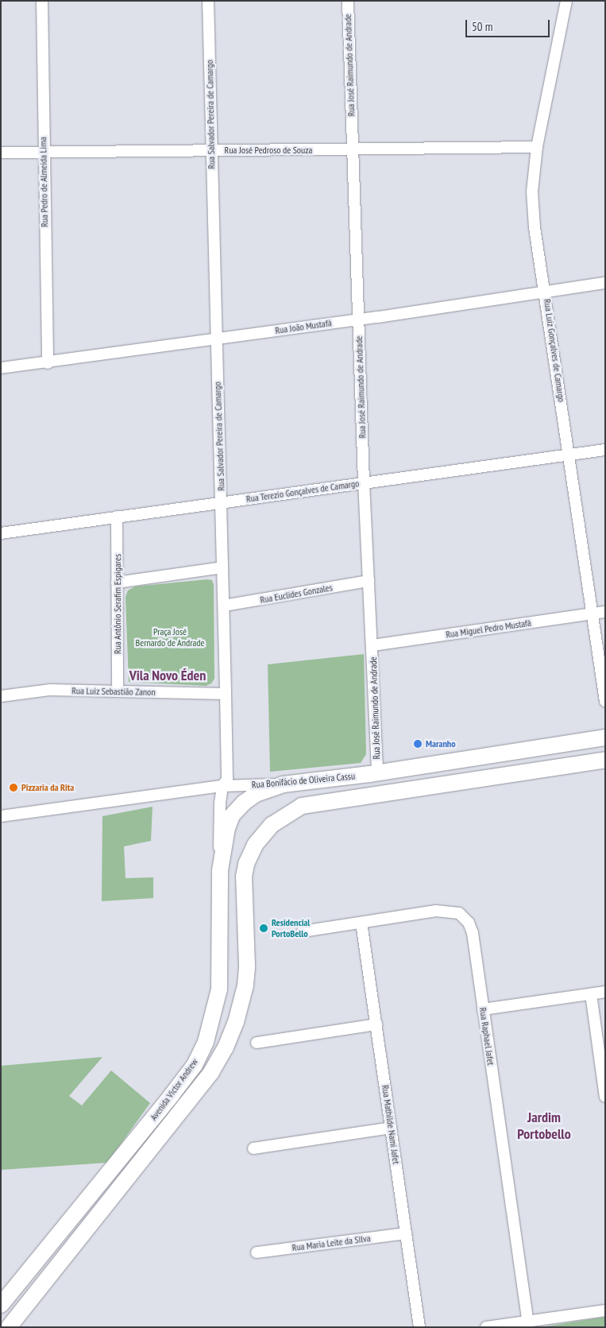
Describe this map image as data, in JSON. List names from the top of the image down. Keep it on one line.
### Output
{"streets":{"main road":["Rua Bonifácio de Oliveira Cassu","Avenida Victor Andrew"],"street":["Rua José Raimundo de Andrade","Rua Salvador Pereira de Camargo","Rua José Pedroso de Souza","Rua Pedro de Almeida Lima","Rua João Mustafá","Rua Luíz Gonçalves de Camargo","Rua Terezio Gonçalves de Camargo","Rua Euclides Gonzales","Rua Antônio Serafim Espigares","Rua Miguel Pedro Mustafá","Rua Luiz Sebastião Zanon","Rua Raphael Jafet","Rua Mathilde Nami Jafet","Rua Maria Leite da SIlva"]},"crossings":[["Rua José Raimundo de Andrade","Rua José Pedroso de Souza"],["Rua José Raimundo de Andrade","Rua João Mustafá"],["Rua José Raimundo de Andrade","Rua Terezio Gonçalves de Camargo"],["Rua José Raimundo de Andrade","Rua Euclides Gonzales"],["Rua José Raimundo de Andrade","Rua Miguel Pedro Mustafá"],["Rua José Raimundo de Andrade","Rua Bonifácio de Oliveira Cassu"],["Rua Salvador Pereira de Camargo","Rua José Pedroso de Souza"],["Rua Salvador Pereira de Camargo","Rua João Mustafá"],["Rua Salvador Pereira de Camargo","Rua Terezio Gonçalves de Camargo"],["Rua Salvador Pereira de Camargo","Rua Euclides Gonzales"],["Rua Salvador Pereira de Camargo","Rua Luiz Sebastião Zanon"],["Rua Salvador Pereira de Camargo","Rua Bonifácio de Oliveira Cassu"],["Rua Salvador Pereira de Camargo","Avenida Victor Andrew"],["Rua José Pedroso de Souza","Rua Pedro de Almeida Lima"],["Rua José Pedroso de Souza","Rua Luíz Gonçalves de Camargo"],["Rua Pedro de Almeida Lima","Rua João Mustafá"],["Rua João Mustafá","Rua Luíz Gonçalves de Camargo"],["Rua Luíz Gonçalves de Camargo","Rua Terezio Gonçalves de Camargo"],["Rua Luíz Gonçalves de Camargo","Rua Miguel Pedro Mustafá"],["Rua Terezio Gonçalves de Camargo","Rua Antônio Serafim Espigares"],["Rua Antônio Serafim Espigares","Rua Luiz Sebastião Zanon"],["Rua Bonifácio de Oliveira Cassu","Avenida Victor Andrew"],["Rua Raphael Jafet","Rua Mathilde Nami Jafet"],["Rua Mathilde Nami Jafet","Rua Maria Leite da SIlva"]],"districts":["Vila Novo Éden","Jardim Portobello"],"parks":["Praça José Bernardo de Andrade"],"places":["Maranho","Pizzaria da Rita","Residencial PortoBello"],"scale_bar":"50 m"}
